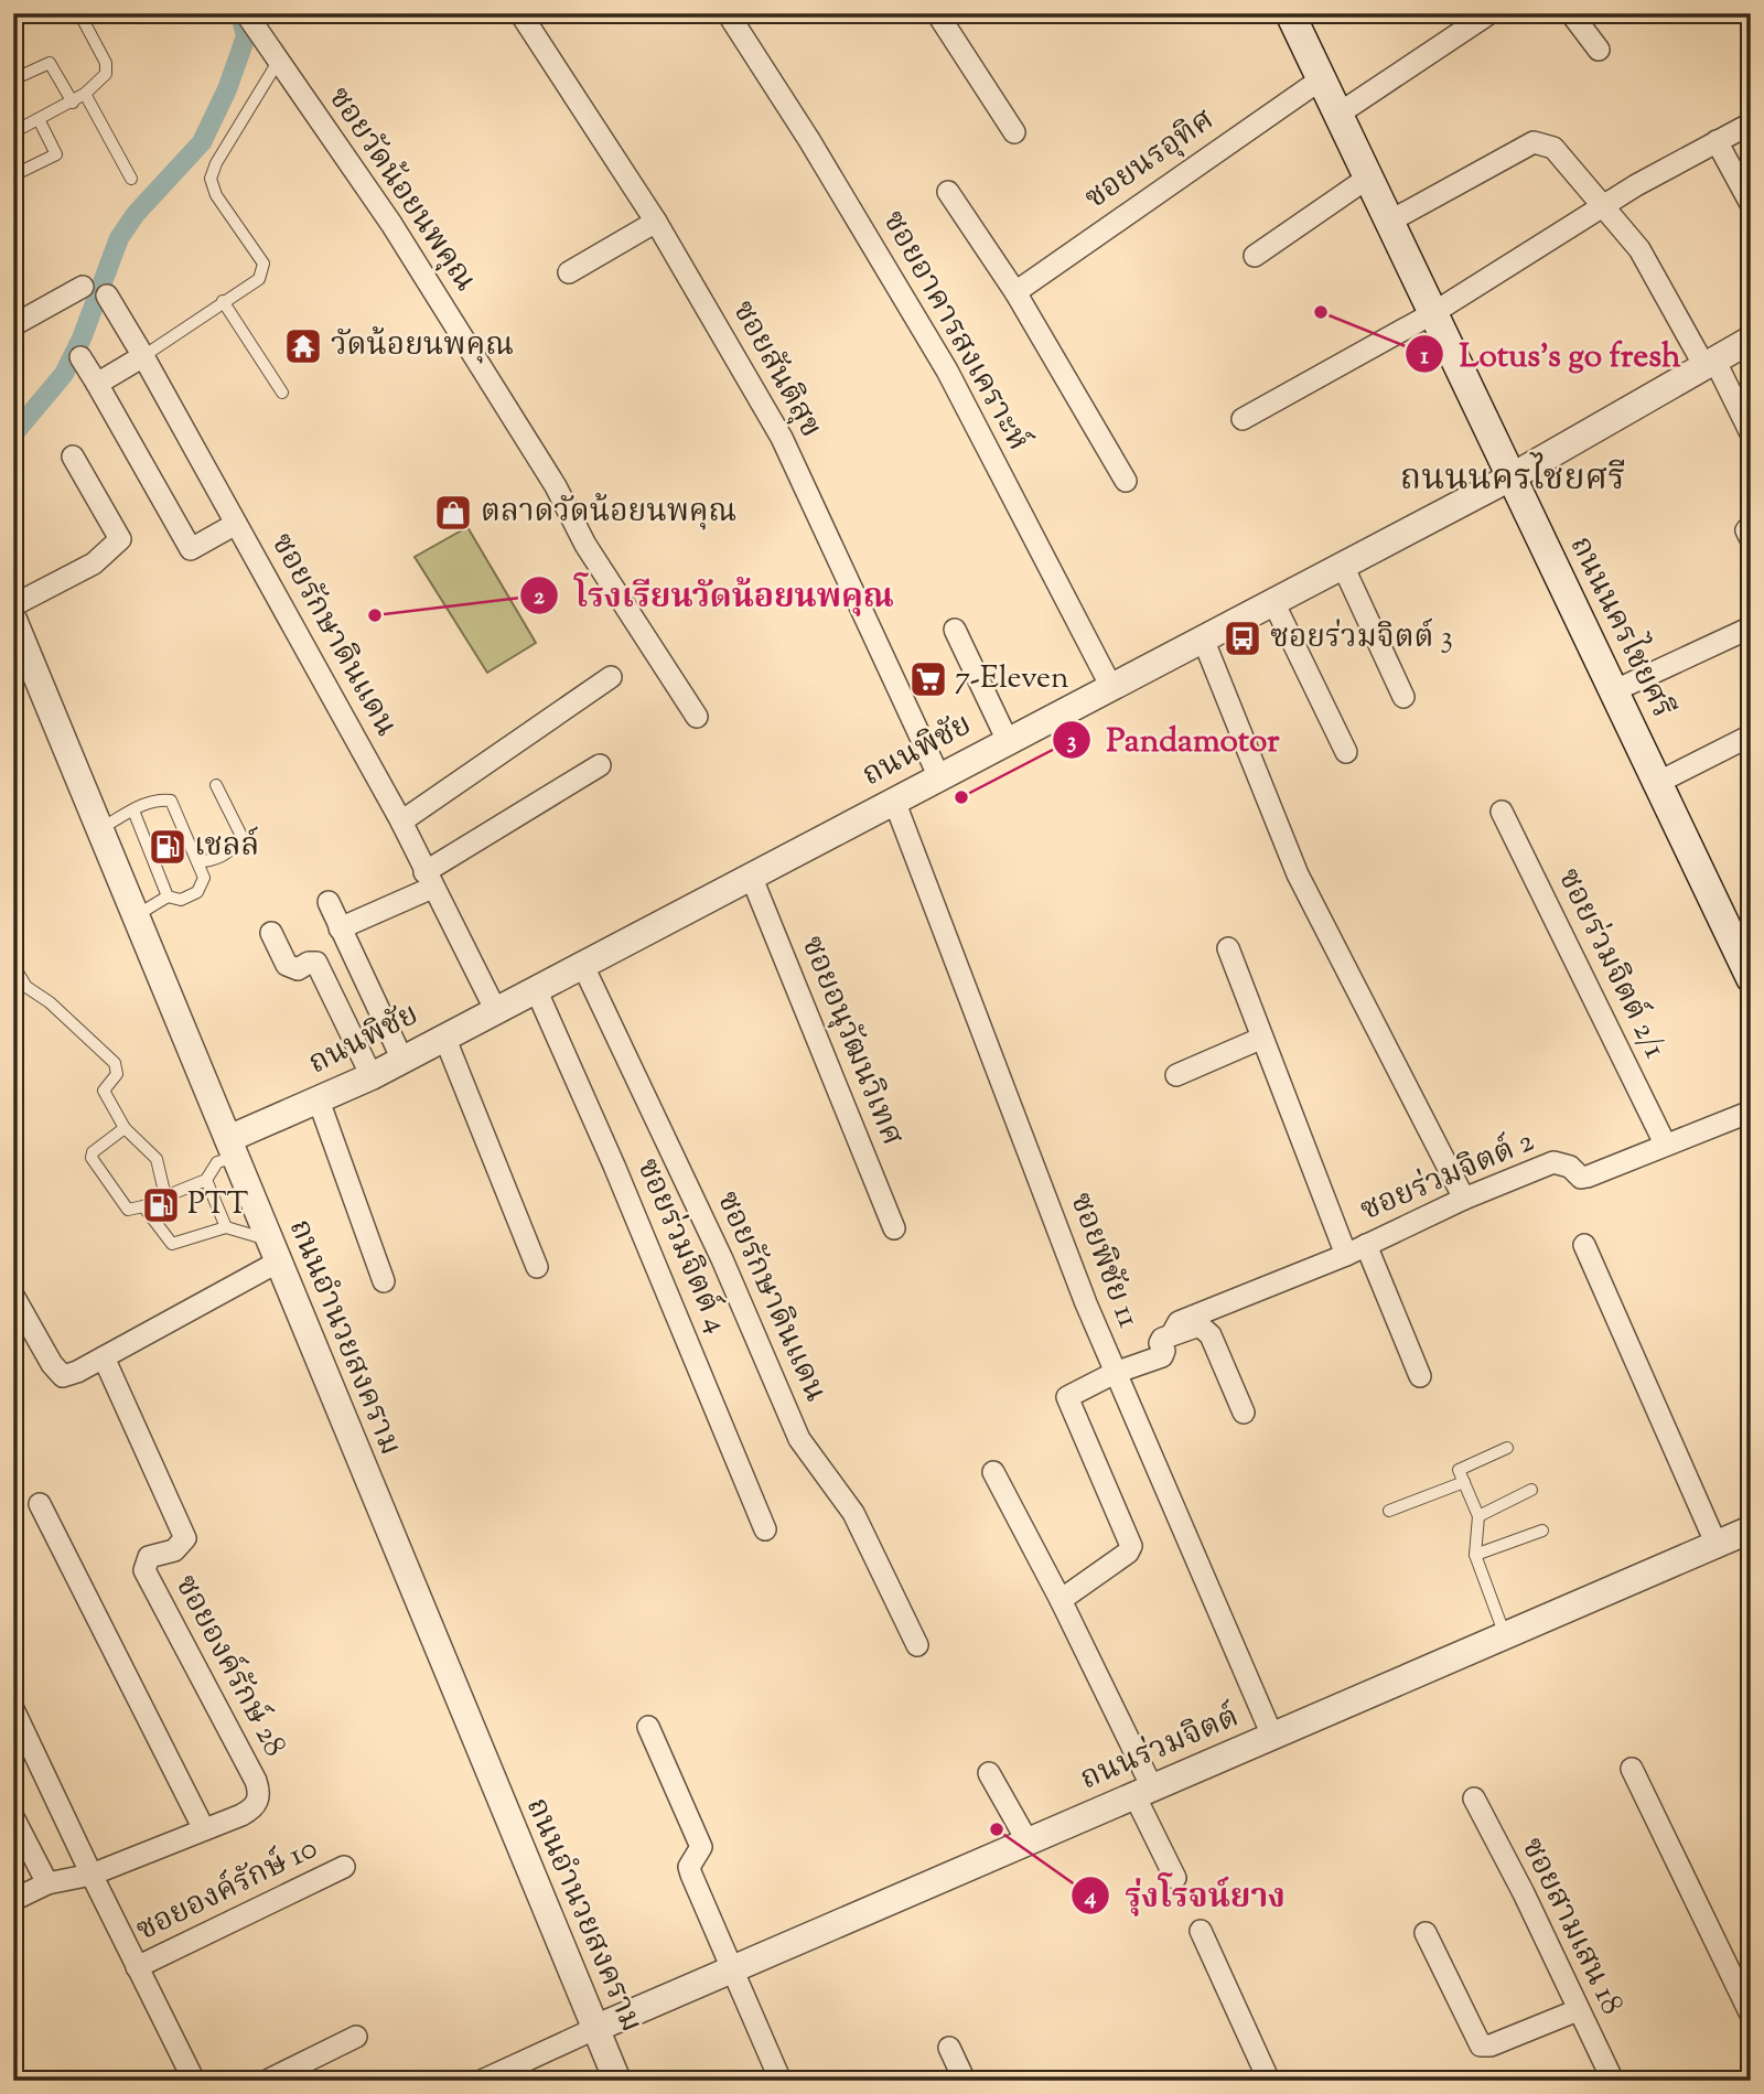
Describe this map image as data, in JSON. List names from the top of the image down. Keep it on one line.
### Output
{"streets":{"main road":["ถนนนครไชยศรี"],"street":["ซอยนรอุทิศ","ซอยวัดน้อยนพคุณ","ซอยอาคารสงเคราะห์","ซอยสันติสุข","ซอยรักษาดินแดน","ถนนพิชัย","ซอยร่วมจิตต์ 2/1","ซอยอนุวัฒนวิเทศ","ซอยร่วมจิตต์ 2","ซอยร่วมจิตต์ 4","ซอยพิชัย 11","ถนนอำนวยสงคราม","ซอยองค์รักษ์ 28","ถนนร่วมจิตต์","ซอยองค์รักษ์ 10","ซอยสามเสน 18"]},"crossings":[["ซอยนรอุทิศ","ถนนนครไชยศรี"],["ซอยอาคารสงเคราะห์","ถนนพิชัย"],["ซอยสันติสุข","ถนนพิชัย"],["ถนนนครไชยศรี","ถนนพิชัย"],["ซอยรักษาดินแดน","ถนนพิชัย"],["ถนนพิชัย","ซอยอนุวัฒนวิเทศ"],["ถนนพิชัย","ซอยร่วมจิตต์ 4"],["ถนนพิชัย","ซอยพิชัย 11"],["ถนนพิชัย","ถนนอำนวยสงคราม"],["ซอยร่วมจิตต์ 2/1","ซอยร่วมจิตต์ 2"],["ซอยร่วมจิตต์ 2","ซอยพิชัย 11"],["ซอยพิชัย 11","ถนนร่วมจิตต์"],["ถนนอำนวยสงคราม","ถนนร่วมจิตต์"]],"districts":["ถนนนครไชยศรี"],"places":{"other":["Lotus's go fresh","โรงเรียนวัดน้อยนพคุณ","Pandamotor","รุ่งโรจน์ยาง"],"temple":["วัดน้อยนพคุณ"],"shop":["ตลาดวัดน้อยนพคุณ"],"bus stop":["ซอยร่วมจิตต์ 3"],"supermarket":["7-Eleven"],"fuel station":["เชลล์","PTT"]}}
